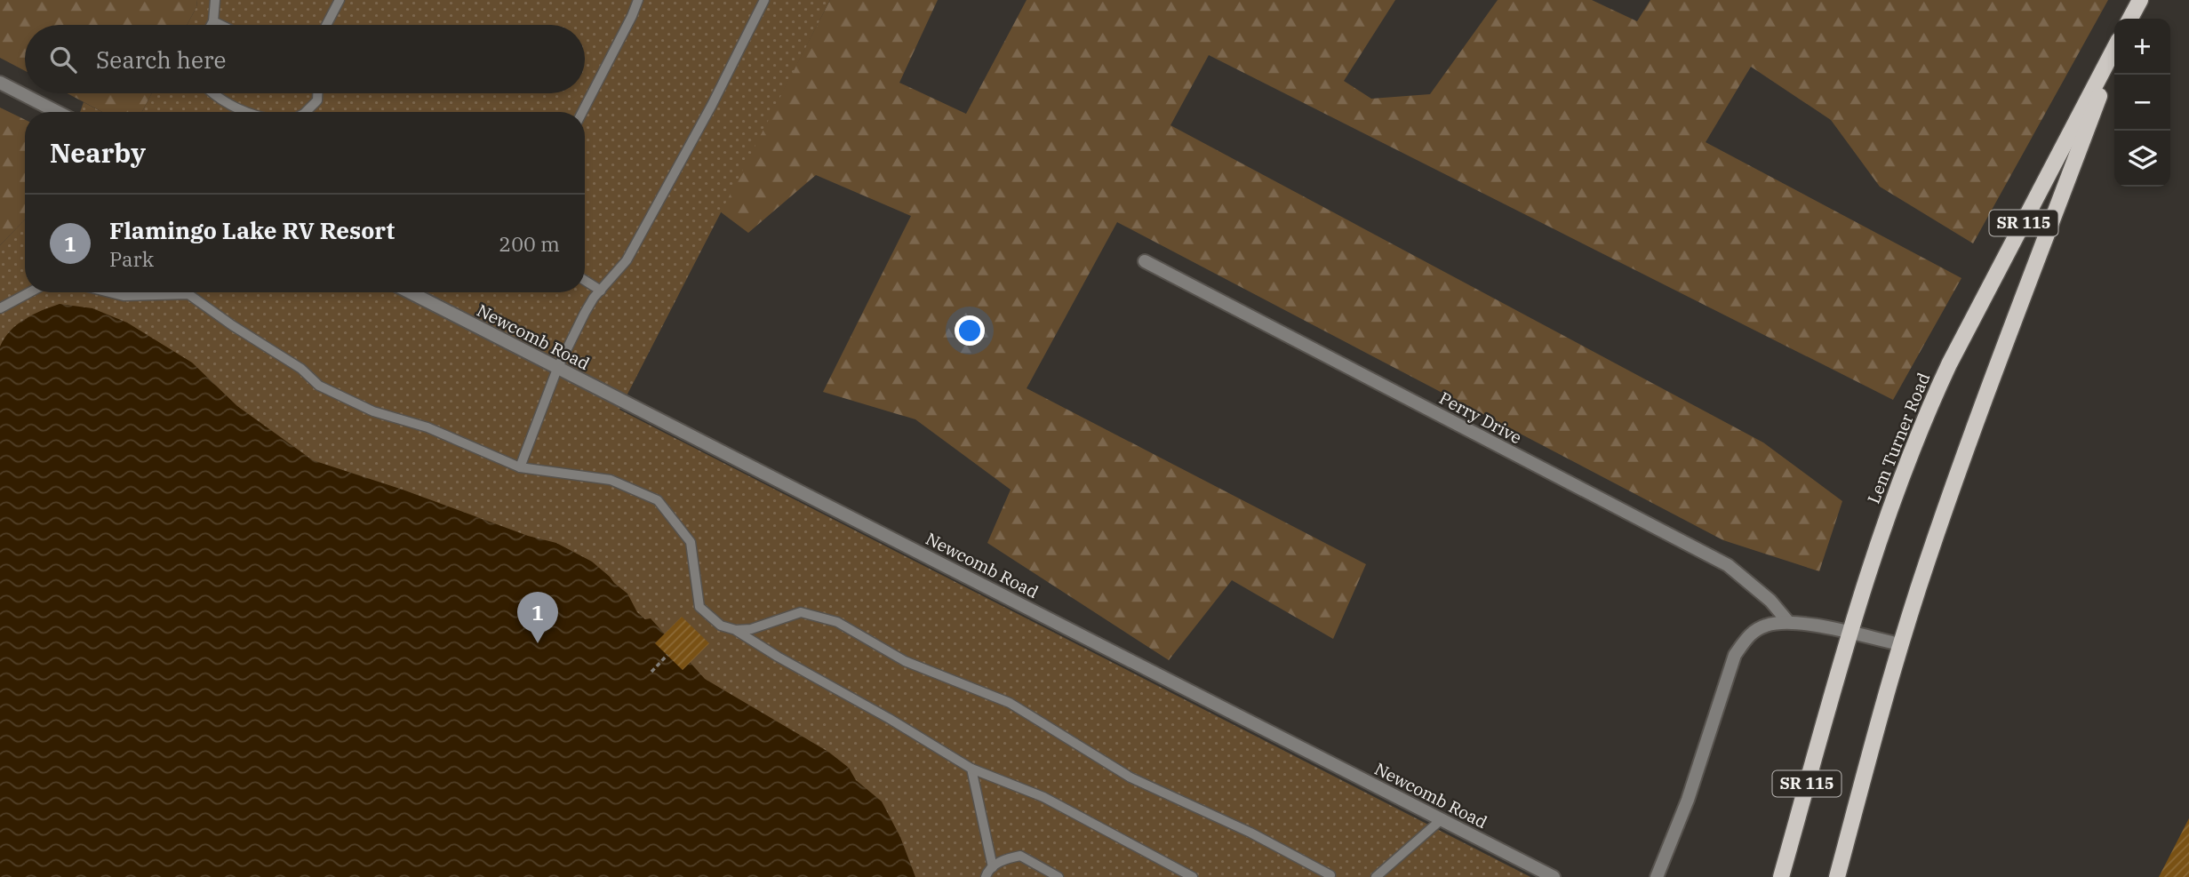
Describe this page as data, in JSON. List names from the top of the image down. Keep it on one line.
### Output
{"streets":{"main road":["SR 115","Lem Turner Road"],"street":["Newcomb Road","Perry Drive"]},"page":{"map_buttons":["+","−"],"search":"Search here","heading":"Nearby","list":[{"mark":"1","name":"Flamingo Lake RV Resort","note":"Park","value":"200 m"}],"pins":"1"}}
